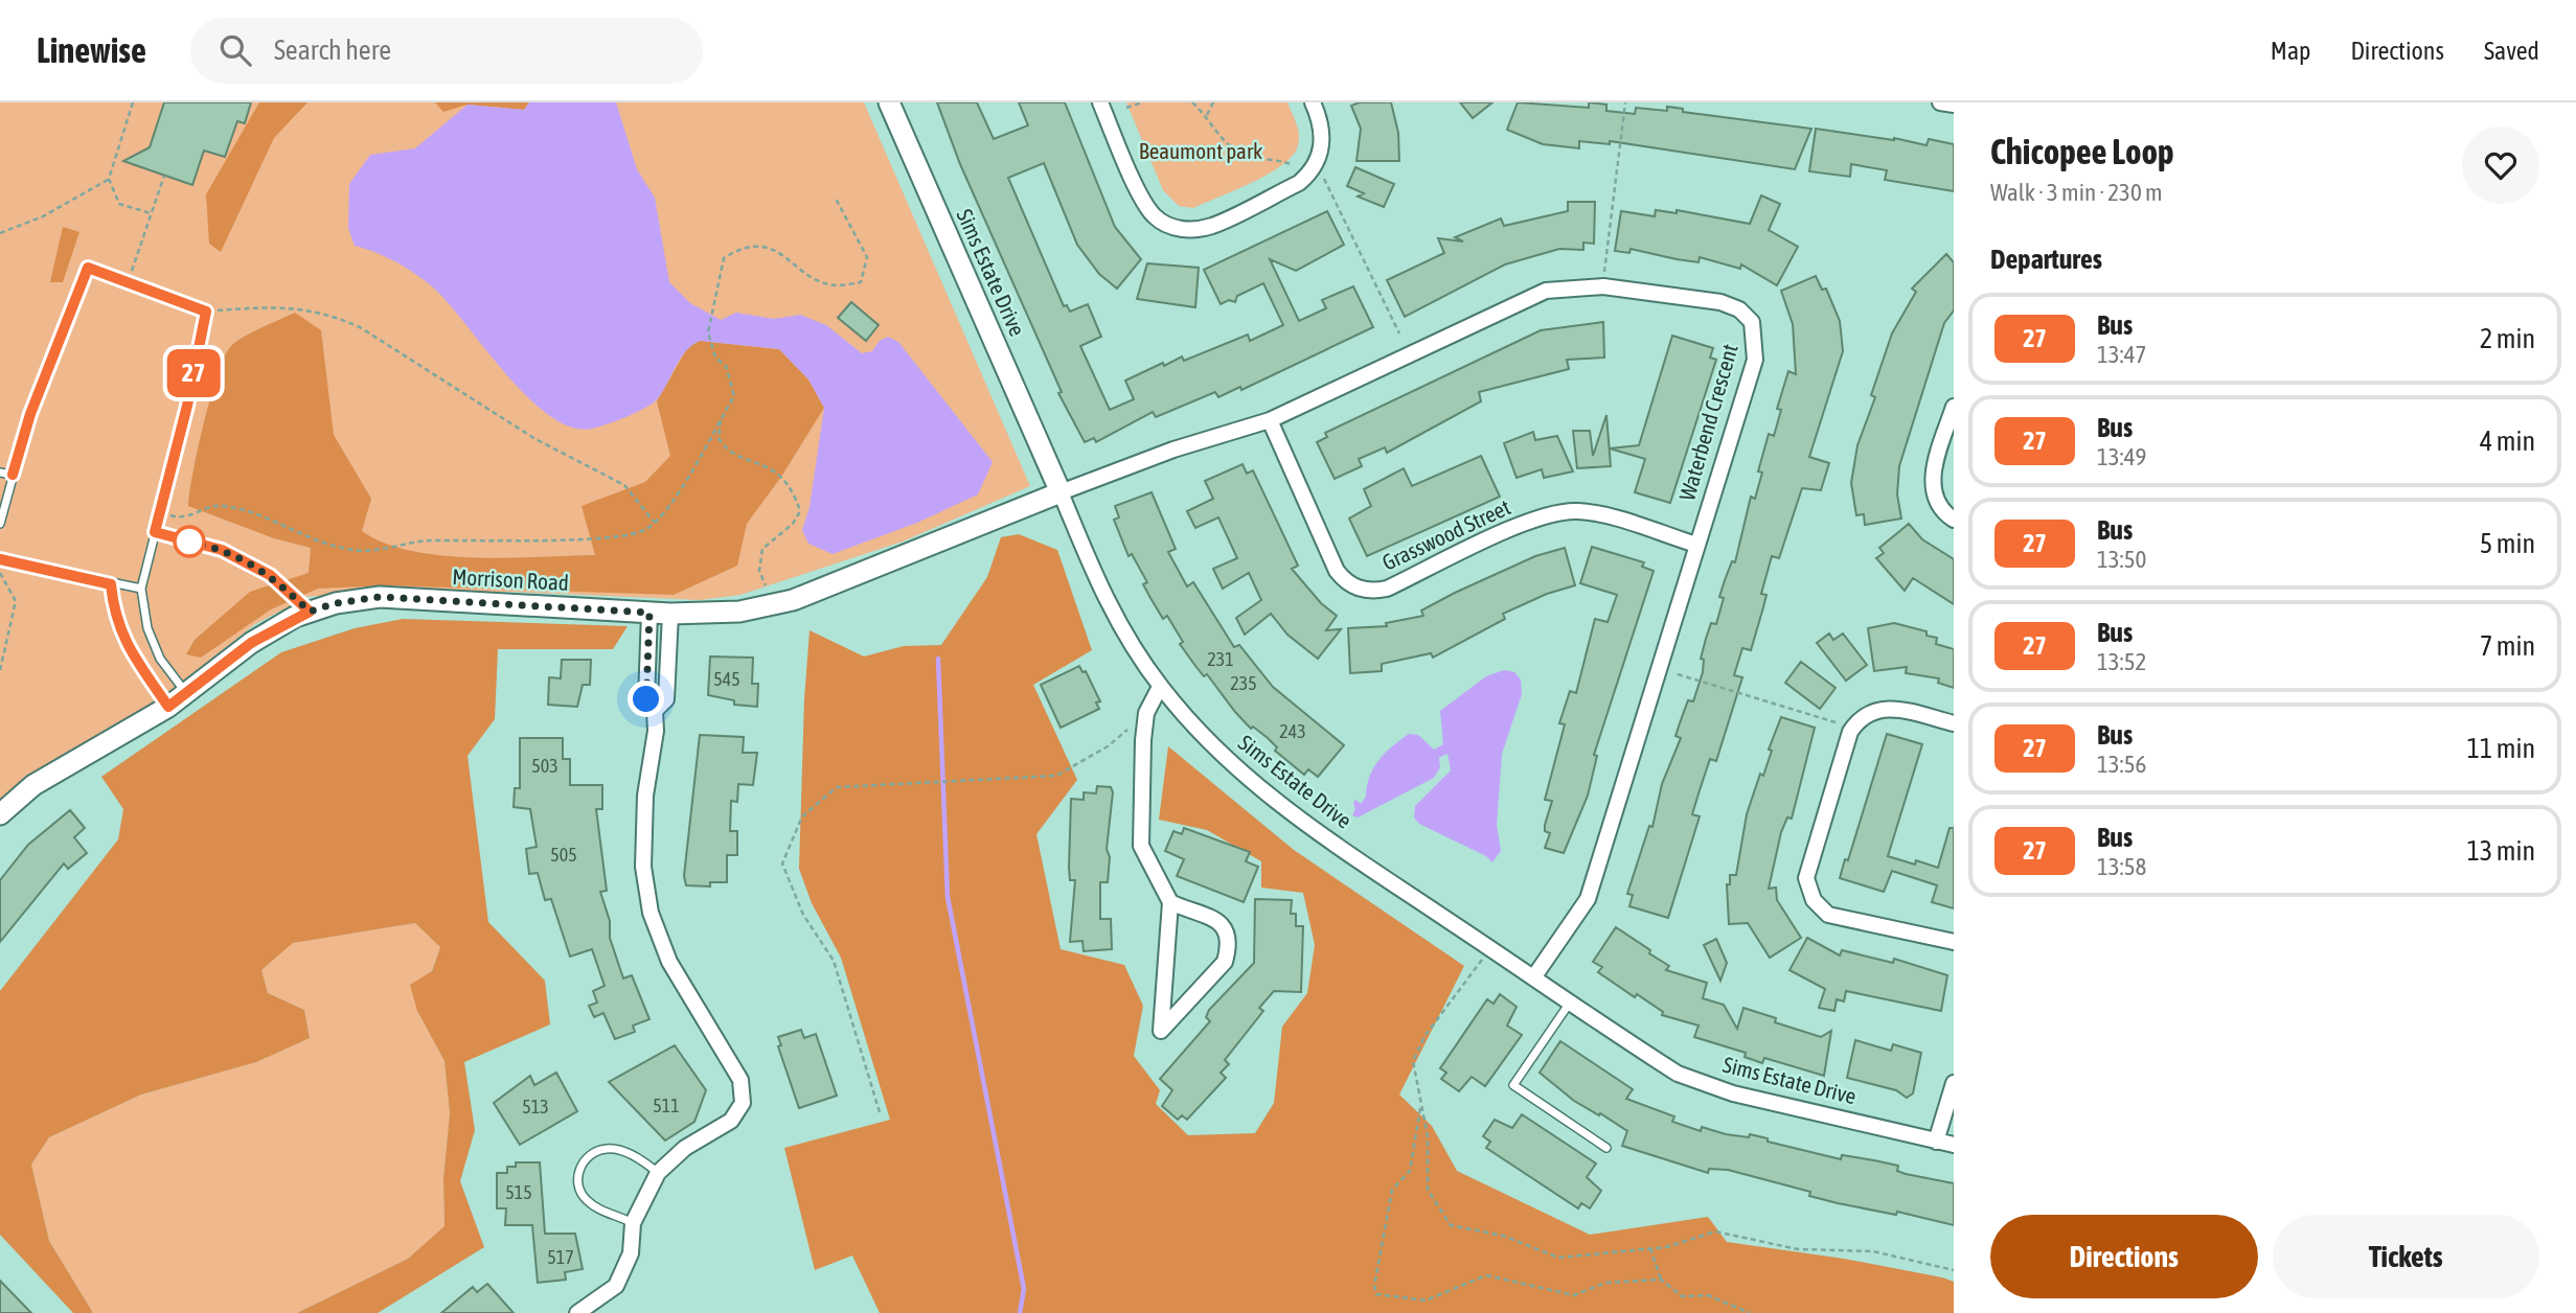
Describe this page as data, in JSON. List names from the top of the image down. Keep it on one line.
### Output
{"streets":{"street":["Sims Estate Drive","Waterbend Crescent","Grasswood Street","Morrison Road"]},"crossings":[["Sims Estate Drive","Waterbend Crescent"],["Sims Estate Drive","Morrison Road"],["Waterbend Crescent","Grasswood Street"],["Waterbend Crescent","Morrison Road"]],"parks":["Beaumont park"],"lines":["bus line 27"],"house_numbers":["231","545","235","243","503","505","511","513","515","517"],"page":{"header":"Linewise","search":"Search here","nav":["Map","Directions","Saved"],"on_map":"27","heading":[["Chicopee Loop","Walk · 3 min · 230 m"],"Departures"],"list":[{"mark":"27","name":"Bus","note":"13:47","value":"2 min"},{"mark":"27","name":"Bus","note":"13:49","value":"4 min"},{"mark":"27","name":"Bus","note":"13:50","value":"5 min"},{"mark":"27","name":"Bus","note":"13:52","value":"7 min"},{"mark":"27","name":"Bus","note":"13:56","value":"11 min"},{"mark":"27","name":"Bus","note":"13:58","value":"13 min"}],"buttons":["Directions","Tickets"]}}
